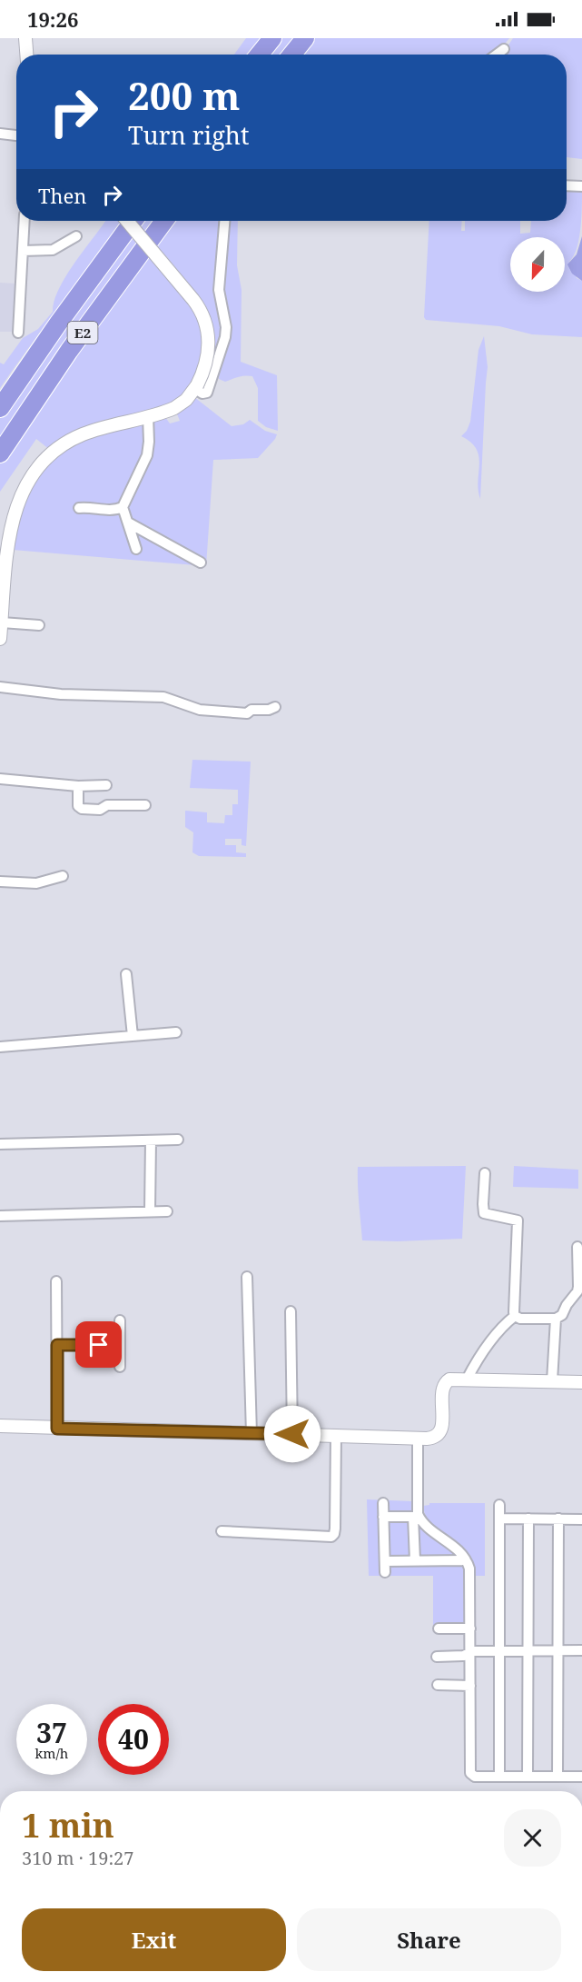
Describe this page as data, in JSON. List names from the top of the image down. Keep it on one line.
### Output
{"streets":{"highway":["E2"]},"north":"bottom","page":{"status":"19:26","turn":["200 m","Turn right"],"then":"Then","speed":"37 km/h","limit":"40","heading":["1 min","310 m · 19:27"],"buttons":["Exit","Share"]}}
